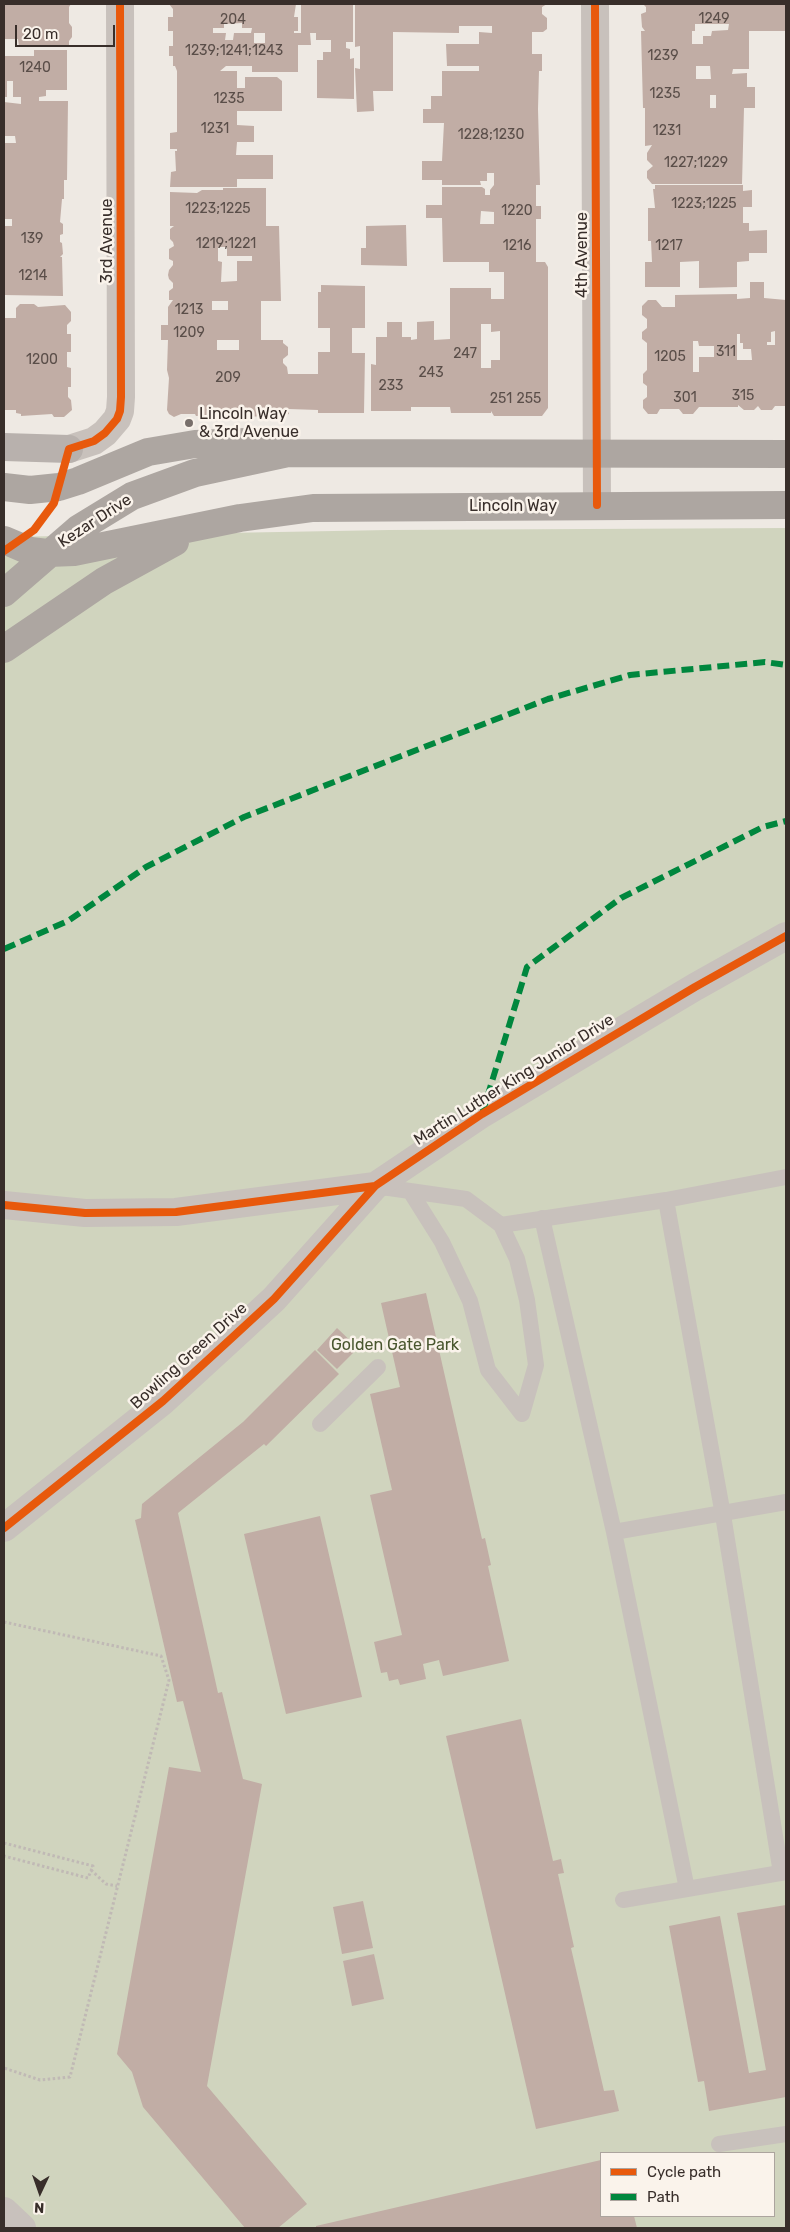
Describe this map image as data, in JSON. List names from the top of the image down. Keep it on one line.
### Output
{"streets":{"main road":["Lincoln Way","Kezar Drive"],"street":["3rd Avenue","4th Avenue","Martin Luther King Junior Drive","Bowling Green Drive"]},"crossings":[["4th Avenue","Lincoln Way"],["Martin Luther King Junior Drive","Bowling Green Drive"]],"parks":["Golden Gate Park"],"places":["Lincoln Way & 3rd Avenue"],"house_numbers":["1249","204","1239;1241;1243","1239","1240","1235","1235","1231","1231","1228;1230","1227;1229","1223;1225","1223;1225","1220","139","1219;1221","1216","1217","1214","1213","1209","311","247","1205","1200","243","209","233","315","301","251","255"],"legend":["Cycle path","Path"],"scale_bar":"20 m","north":"bottom"}
